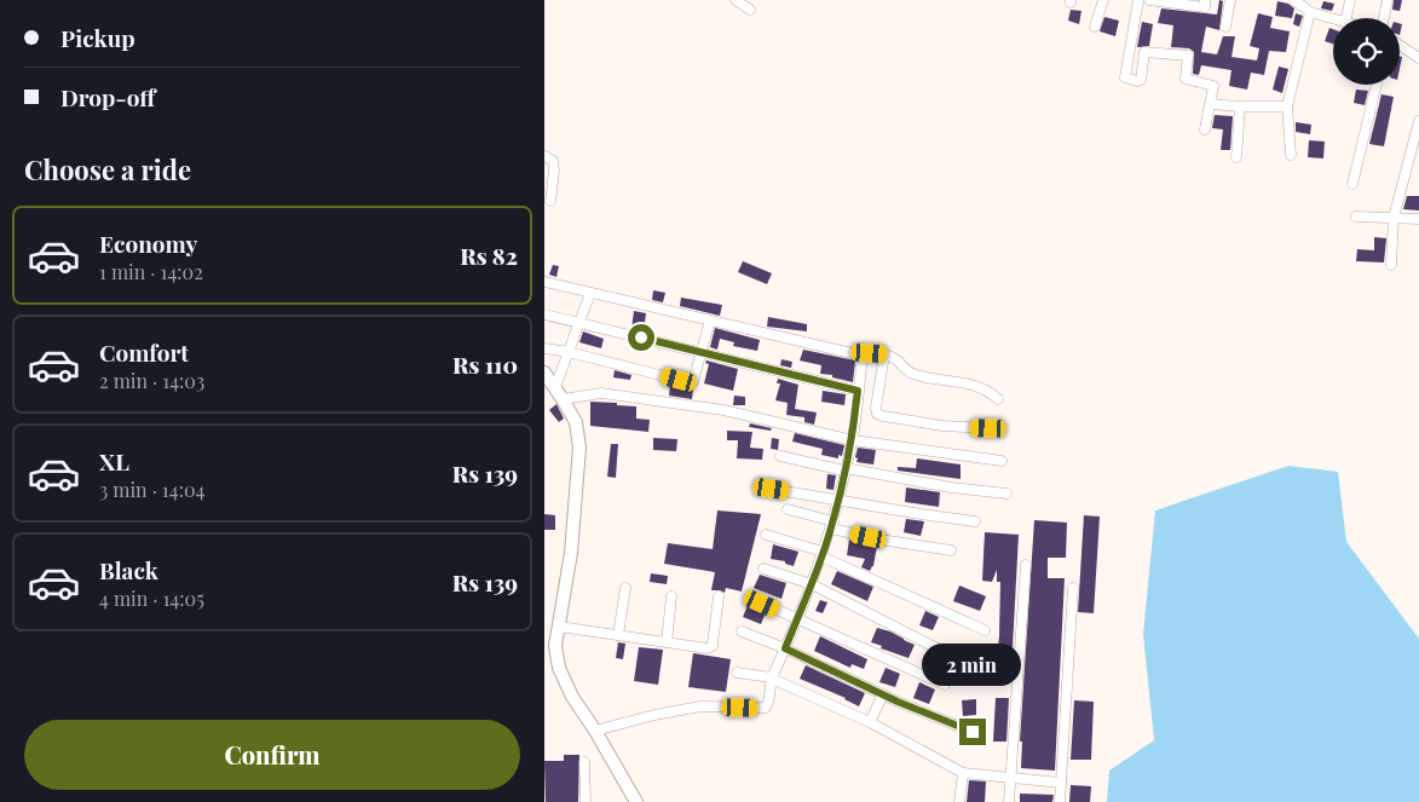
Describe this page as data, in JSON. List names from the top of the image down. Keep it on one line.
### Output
{"page":{"banner":["Pickup","Drop-off"],"heading":"Choose a ride","list":[{"name":"Economy","note":"1 min · 14:02","value":"Rs 82"},{"name":"Comfort","note":"2 min · 14:03","value":"Rs 110"},{"name":"XL","note":"3 min · 14:04","value":"Rs 139"},{"name":"Black","note":"4 min · 14:05","value":"Rs 139"}],"bubble":"2 min","buttons":"Confirm"}}
